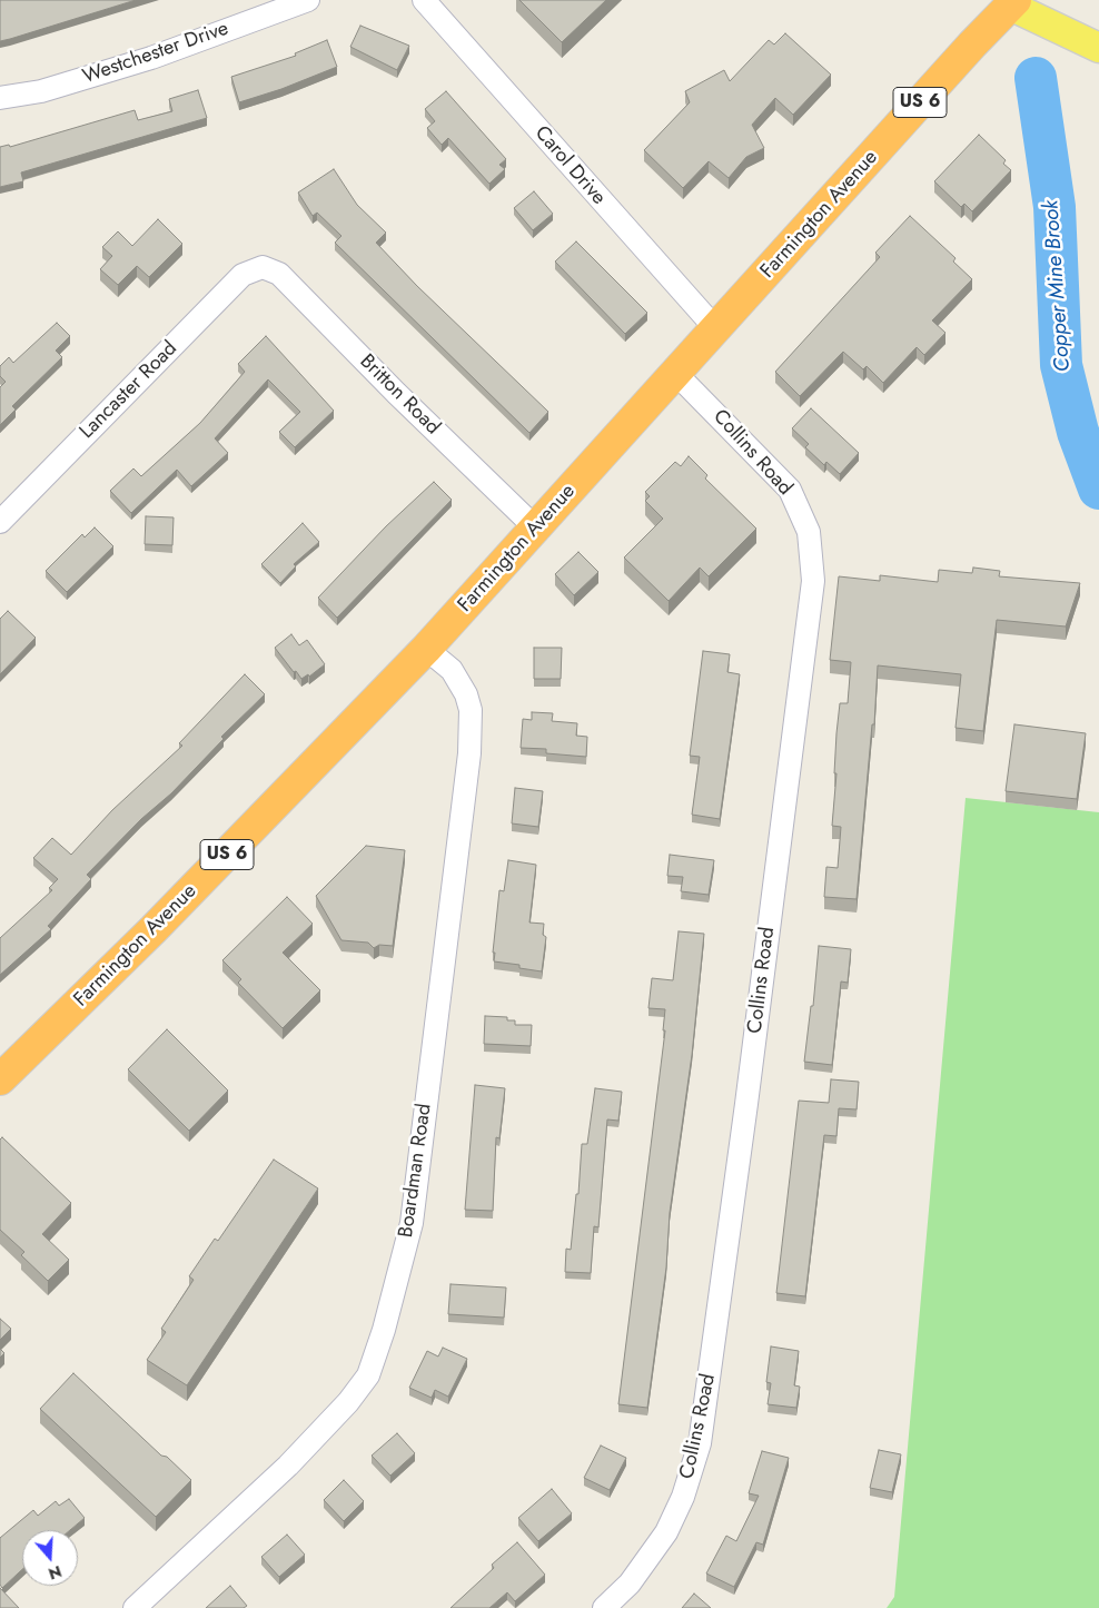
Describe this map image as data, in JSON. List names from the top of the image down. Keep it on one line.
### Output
{"streets":{"highway":["US 6","Farmington Avenue"],"street":["Westchester Drive","Carol Drive","Lancaster Road","Britton Road","Collins Road","Boardman Road"]},"crossings":[["Carol Drive","Farmington Avenue"],["Farmington Avenue","Britton Road"],["Farmington Avenue","Collins Road"],["Farmington Avenue","Boardman Road"],["Lancaster Road","Britton Road"]],"water":["Copper Mine Brook"],"north":"bottom"}
